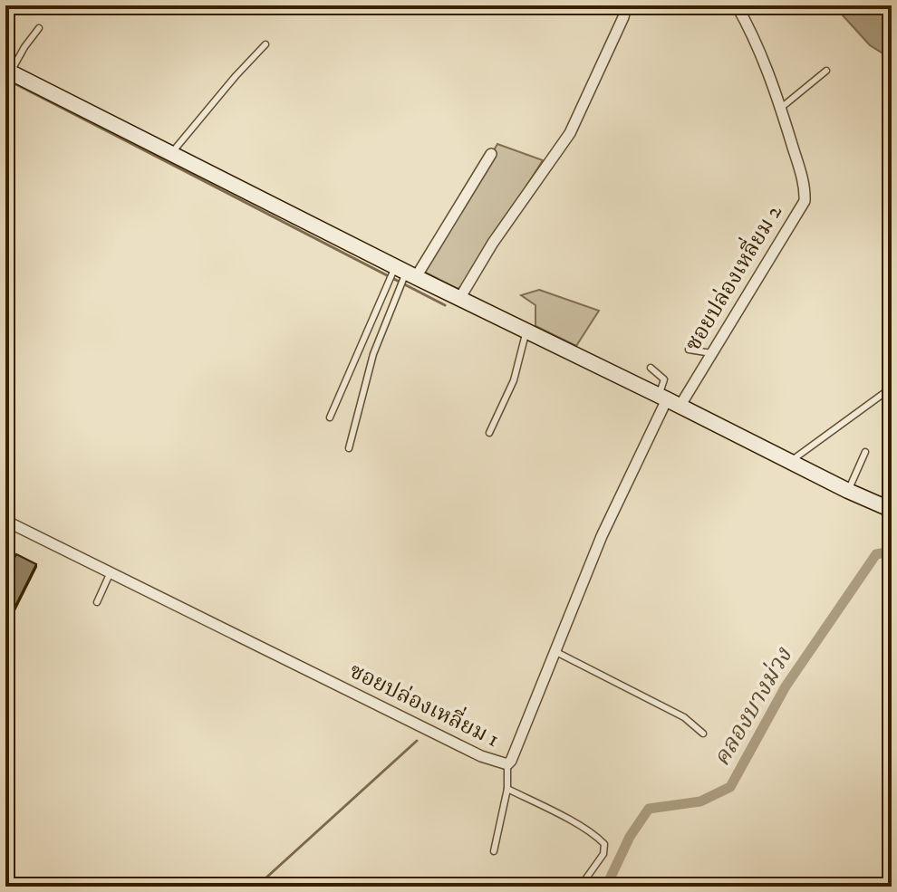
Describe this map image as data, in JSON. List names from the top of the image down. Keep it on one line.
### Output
{"streets":{"street":["ซอยปล่องเหลี่ยม 2","ซอยปล่องเหลี่ยม 1"]},"crossings":[["ซอยปล่องเหลี่ยม 2","ซอยปล่องเหลี่ยม 1"]],"water":["คลองบางม่วง"]}
